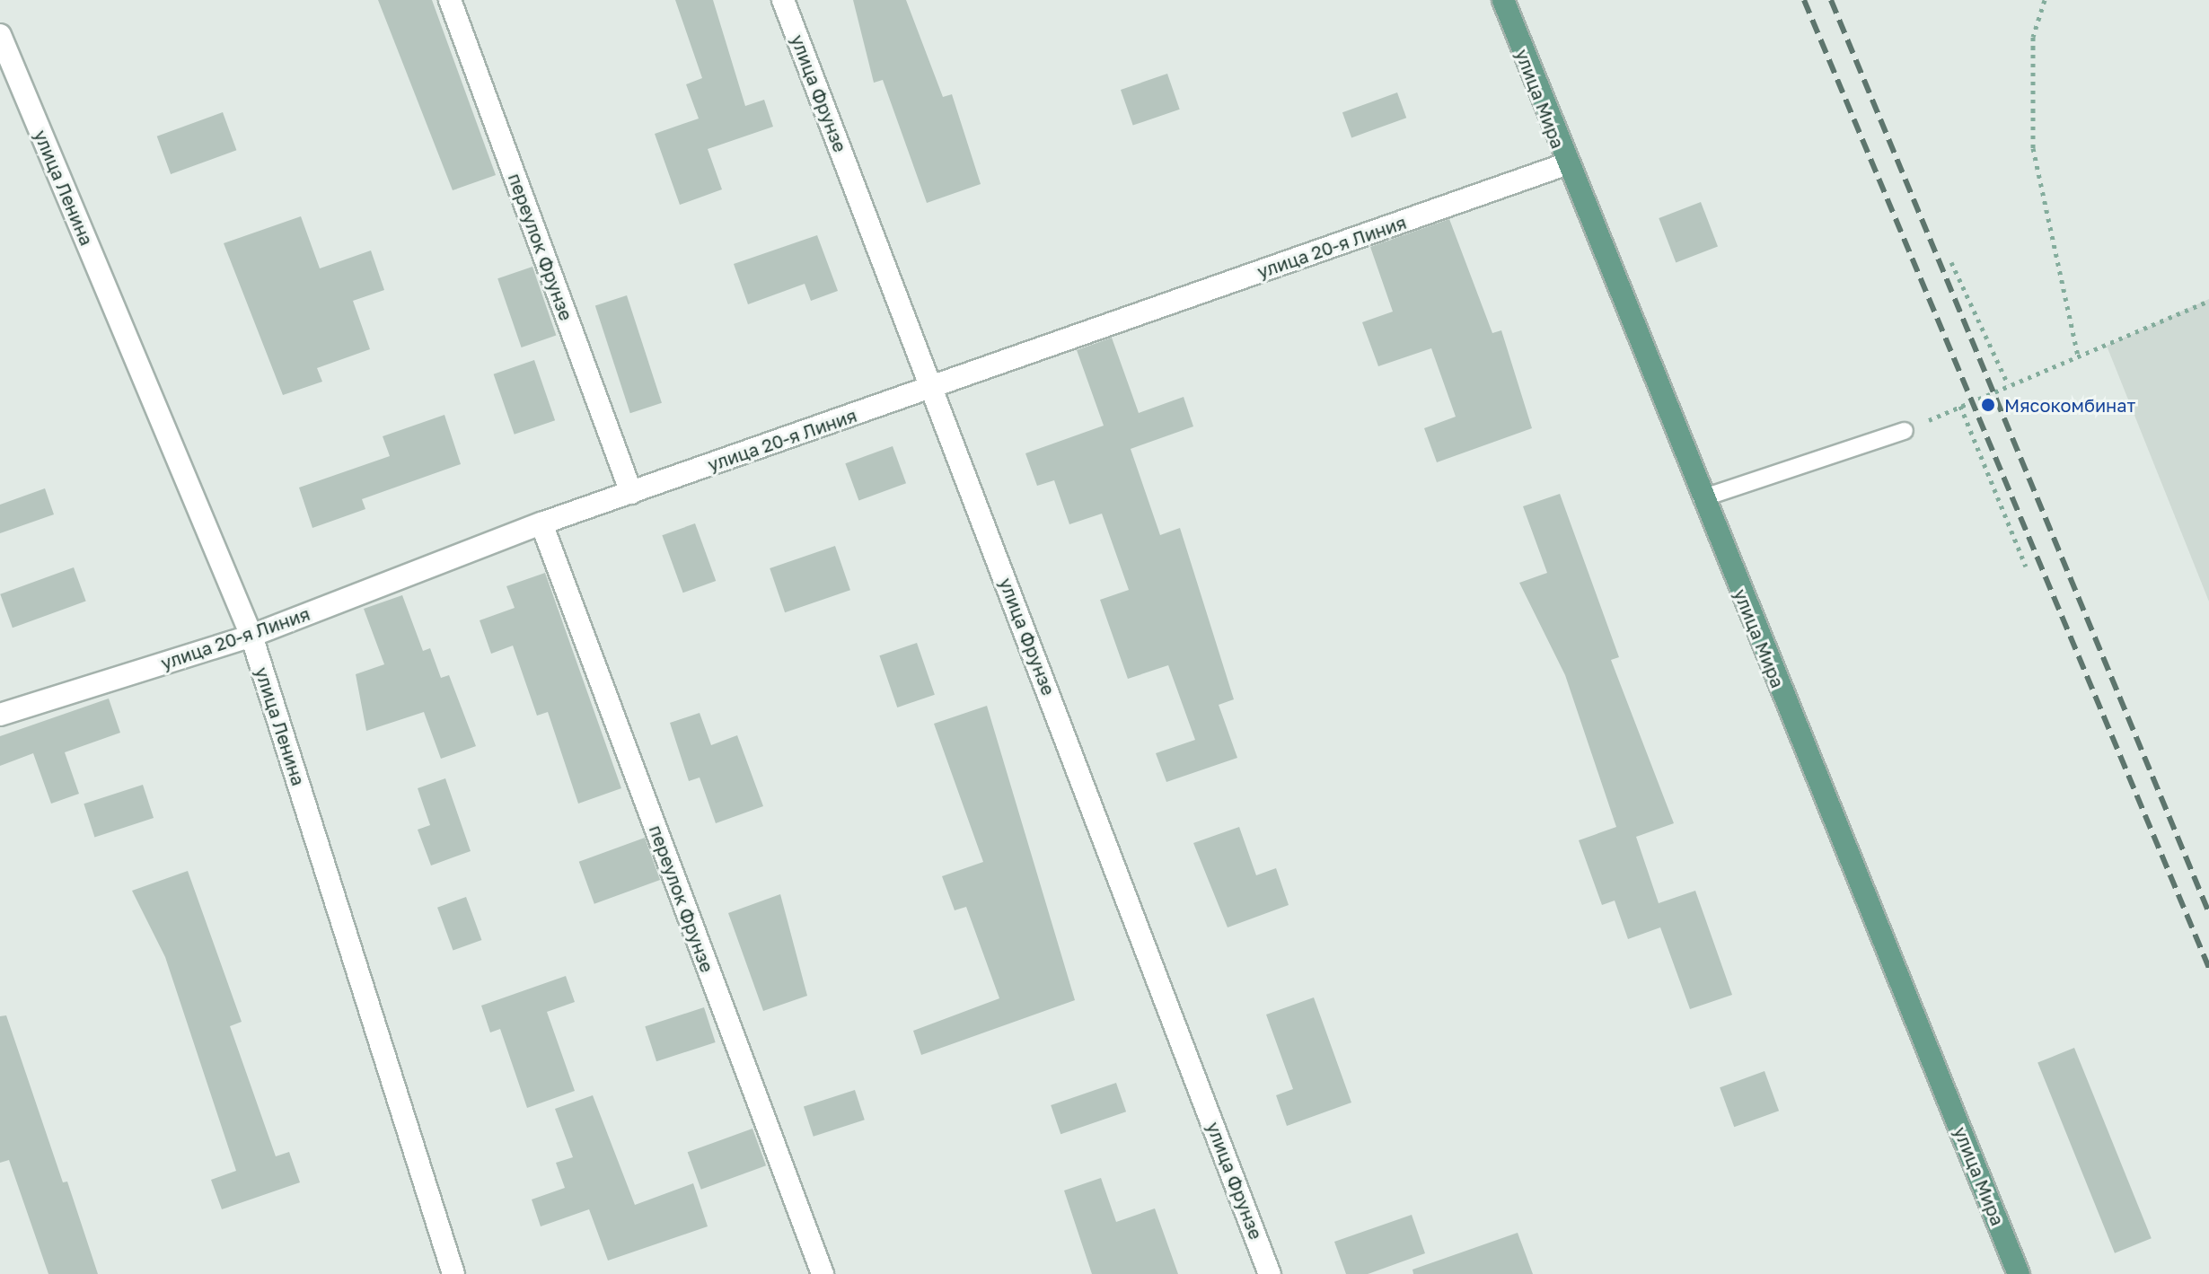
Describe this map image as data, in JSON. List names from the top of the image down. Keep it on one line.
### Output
{"streets":{"main road":["улица Мира"],"street":["улица Фрунзе","улица Ленина","переулок Фрунзе","улица 20-я Линия"]},"crossings":[["улица Фрунзе","улица 20-я Линия"],["улица Мира","улица 20-я Линия"],["улица Ленина","улица 20-я Линия"],["переулок Фрунзе","улица 20-я Линия"]],"places":["Мясокомбинат"]}
